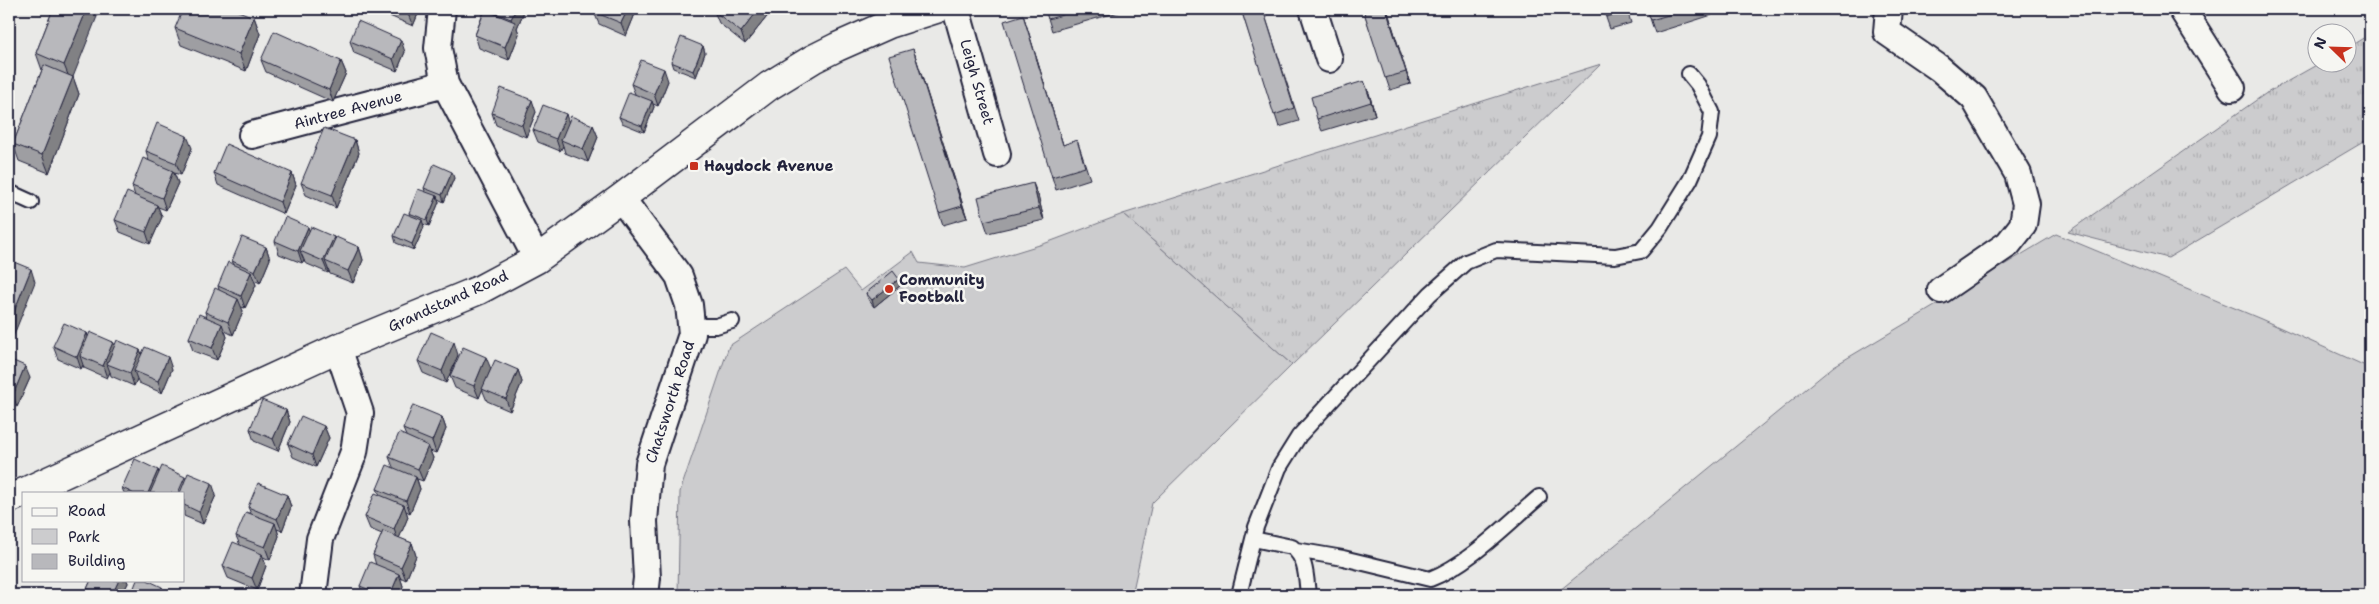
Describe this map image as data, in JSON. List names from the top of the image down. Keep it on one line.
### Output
{"streets":{"street":["Leigh Street","Aintree Avenue","Grandstand Road","Chatsworth Road"]},"crossings":[["Grandstand Road","Chatsworth Road"]],"places":{"transit":["Haydock Avenue"],"other":["Community Football"]},"legend":["Road","Park","Building"],"north":"top left"}
